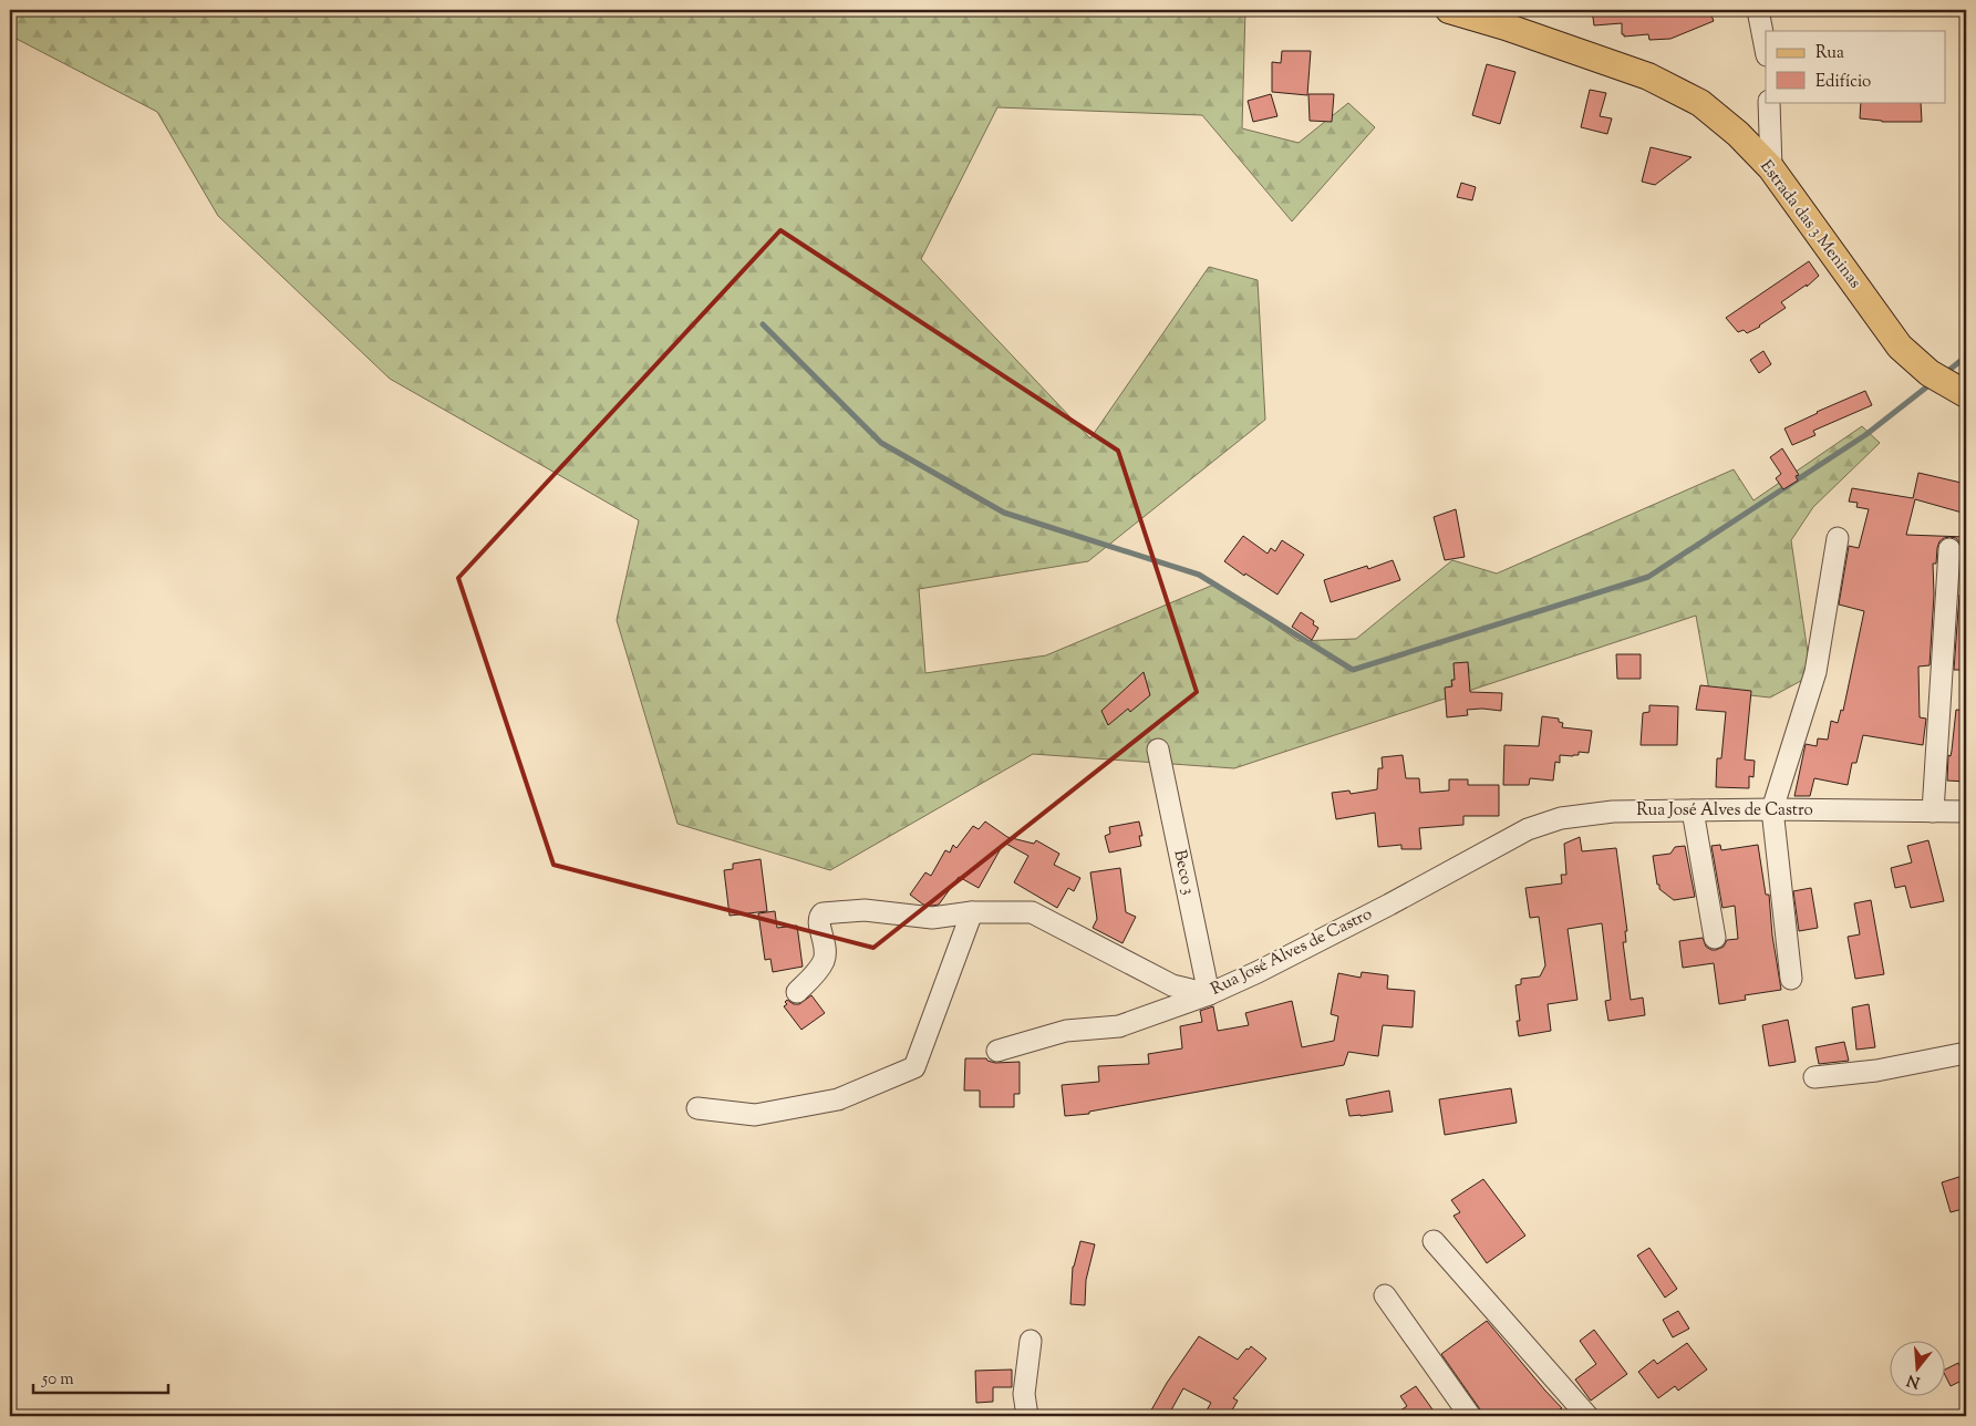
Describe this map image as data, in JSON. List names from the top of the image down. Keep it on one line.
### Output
{"streets":{"main road":["Estrada das 3 Meninas"],"street":["Rua José Alves de Castro","Beco 3"]},"crossings":[["Rua José Alves de Castro","Beco 3"]],"legend":["Rua","Edifício"],"scale_bar":"50 m","north":"bottom"}
